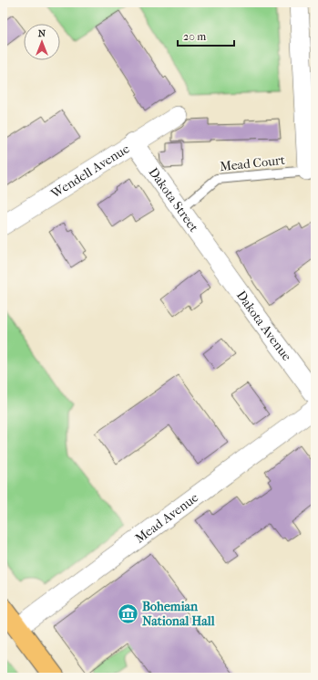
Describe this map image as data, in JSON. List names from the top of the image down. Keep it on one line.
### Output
{"streets":{"street":["Wendell Avenue","Dakota Street","Dakota Avenue","Mead Avenue"],"lane":["Mead Court"]},"crossings":[["Mead Court","Dakota Street"],["Wendell Avenue","Dakota Street"],["Dakota Street","Dakota Avenue"]],"places":{"museum":["Bohemian National Hall"]},"scale_bar":"20 m","north":"top"}
